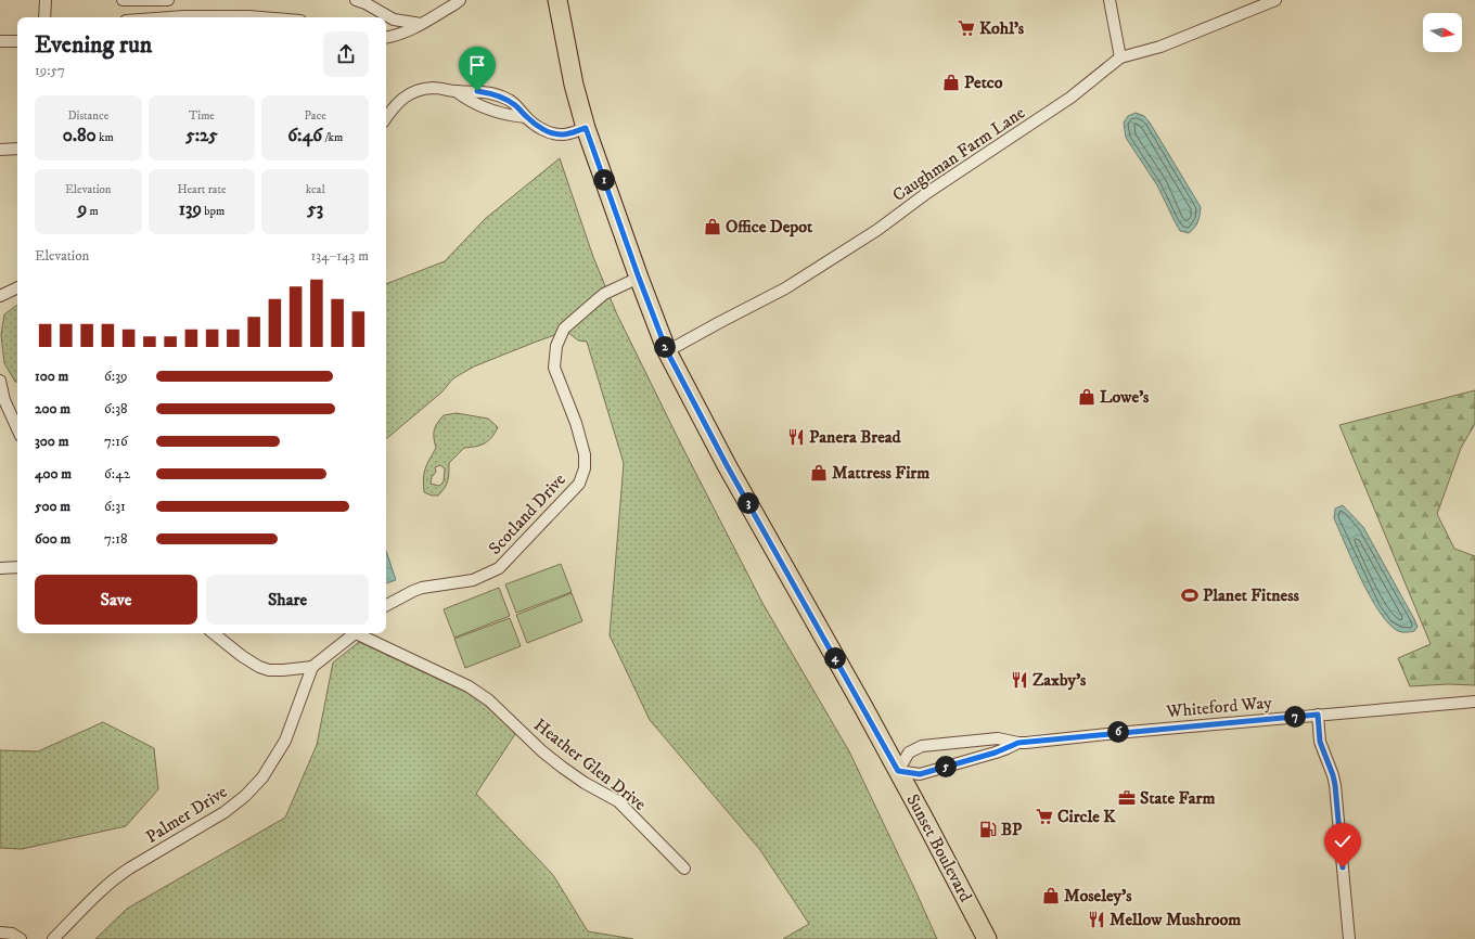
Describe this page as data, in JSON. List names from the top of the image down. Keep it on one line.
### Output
{"streets":{"main road":["Sunset Boulevard"],"street":["Caughman Farm Lane","Scotland Drive","Whiteford Way","Heather Glen Drive","Palmer Drive"]},"crossings":[["Caughman Farm Lane","Sunset Boulevard"],["Scotland Drive","Sunset Boulevard"],["Whiteford Way","Sunset Boulevard"]],"places":{"supermarket":["Kohl's","Circle K"],"shop":["Petco","Office Depot","Lowe's","Mattress Firm","Moseley's"],"restaurant":["Panera Bread","Zaxby's","Mellow Mushroom"],"sports":["Planet Fitness"],"office":["State Farm"],"fuel station":["BP"]},"north":"right","page":{"heading":["Evening run","19:57"],"stats":[["Distance","0.80 km"],["Time","5:25"],["Pace","6:46 /km"],["Elevation","9 m"],["Heart rate","139 bpm"],["kcal","53"]],"pins":["1","2","3","4","7","6","5"],"chart":["Elevation","134–143 m"],"list":[{"name":"100 m","note":"6:39"},{"name":"200 m","note":"6:38"},{"name":"300 m","note":"7:16"},{"name":"400 m","note":"6:42"},{"name":"500 m","note":"6:31"},{"name":"600 m","note":"7:18"}],"buttons":["Save","Share"]}}
